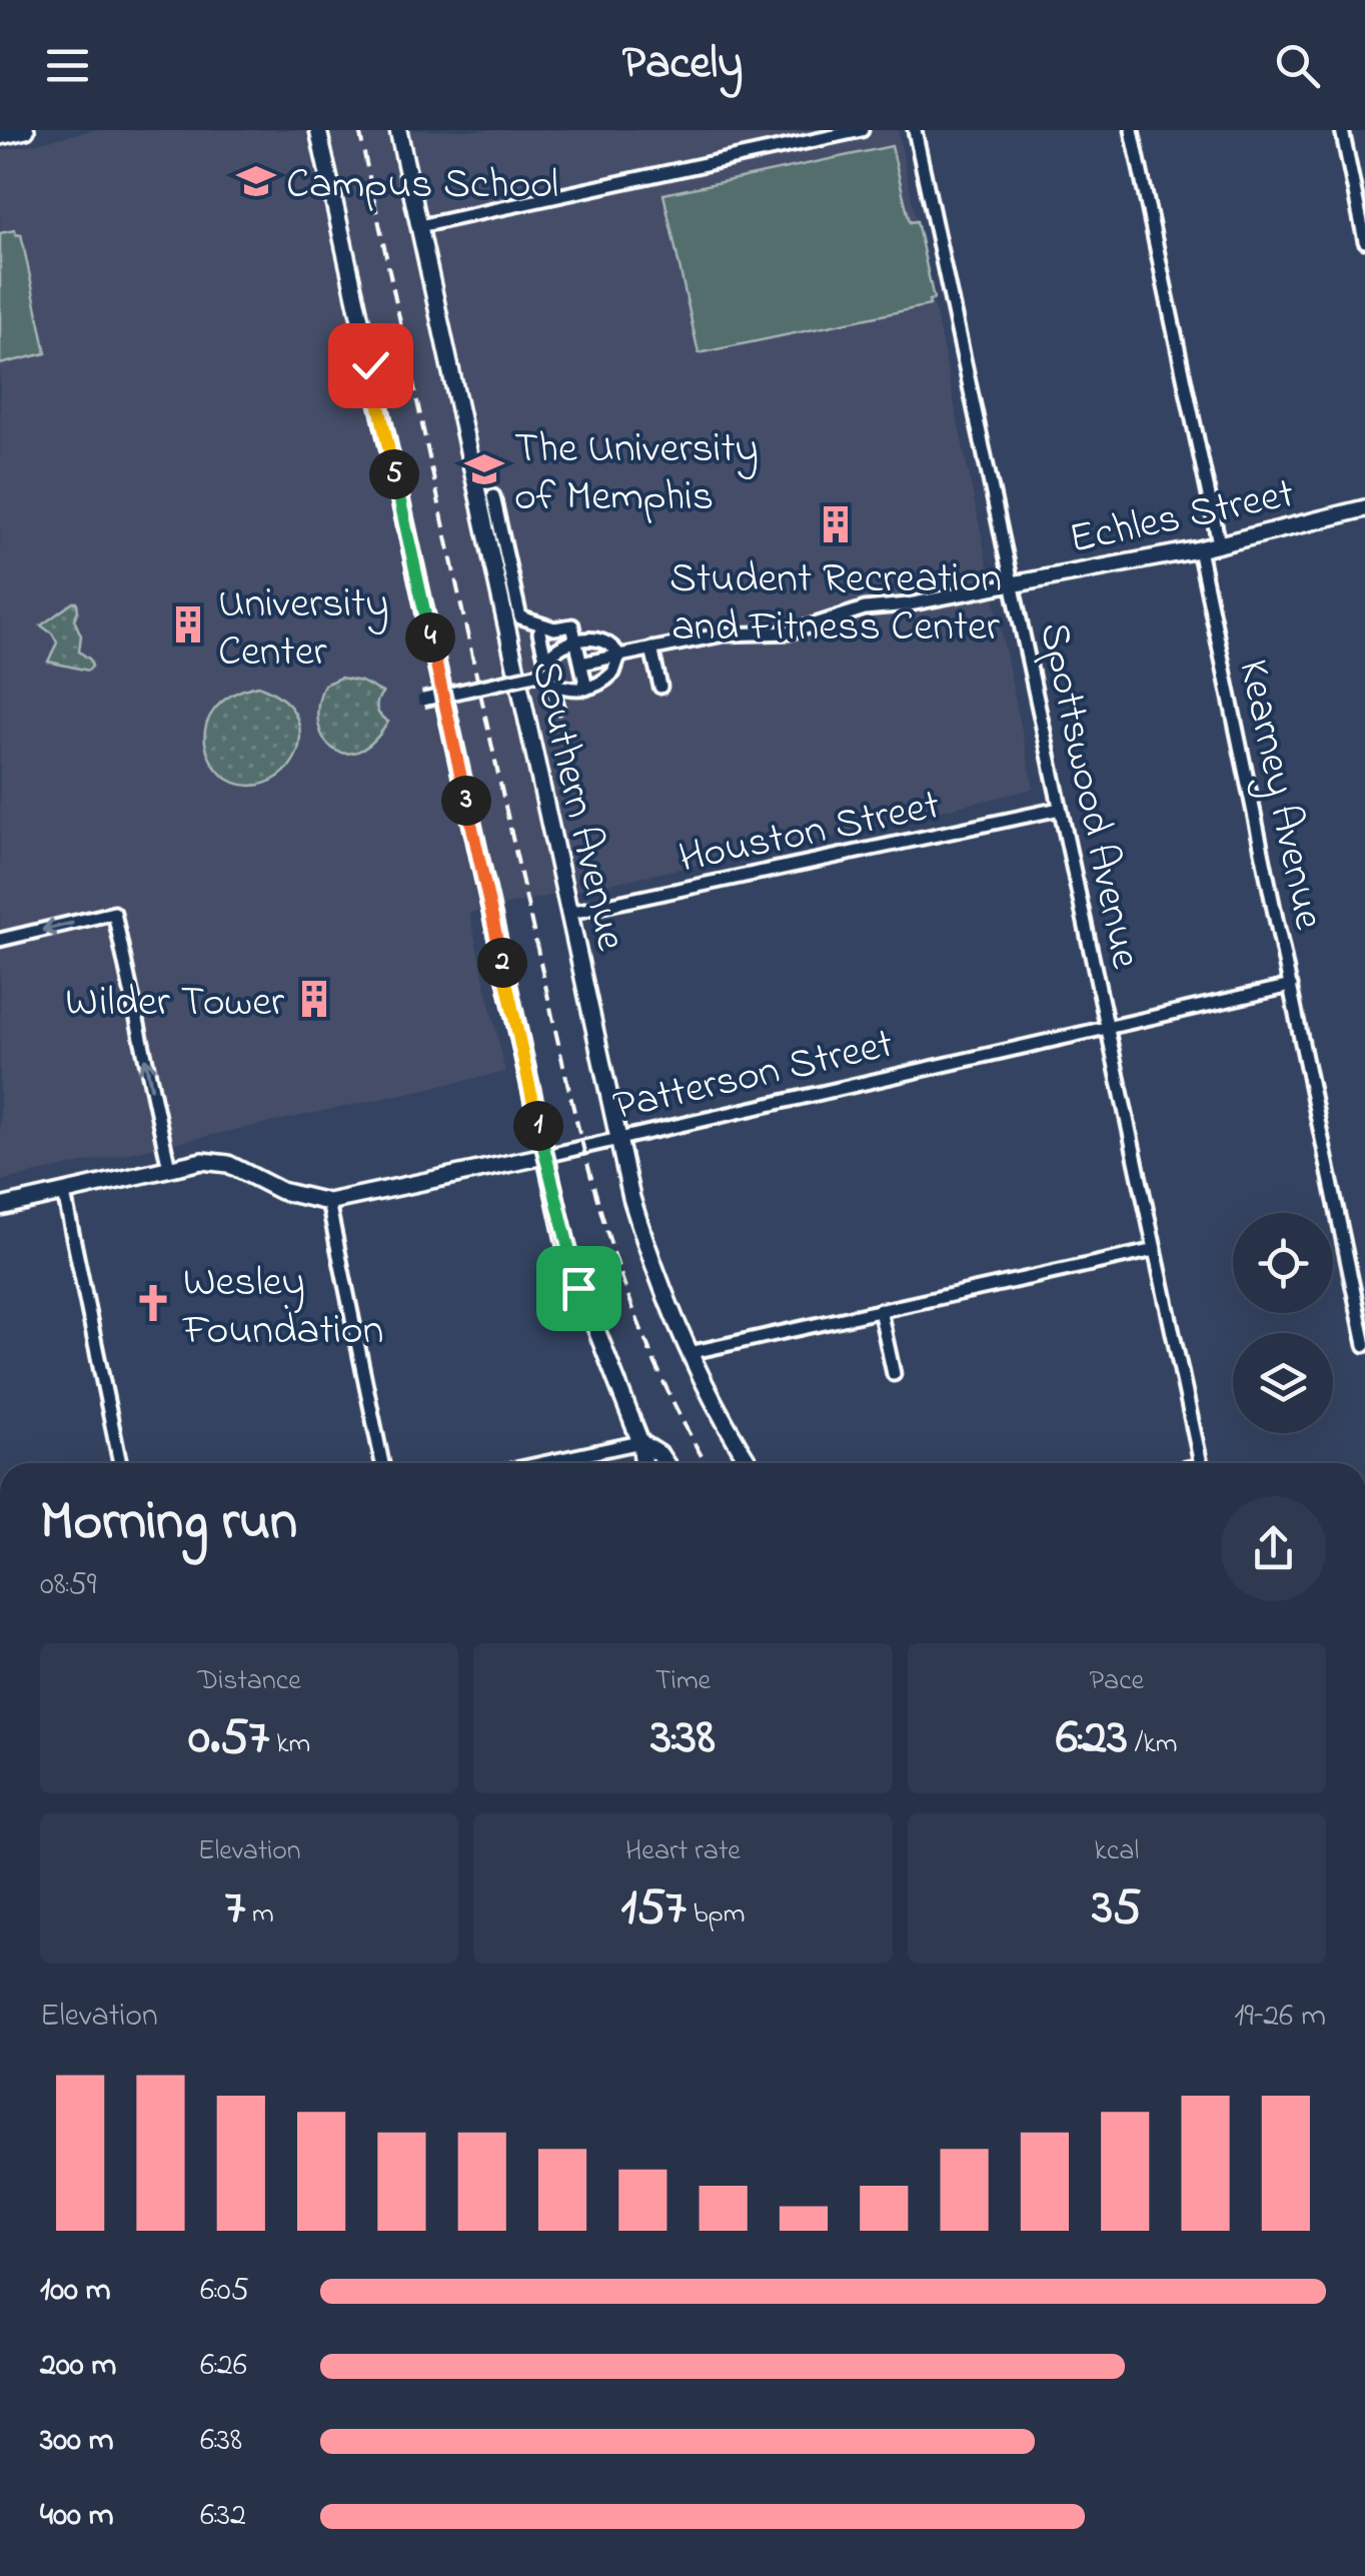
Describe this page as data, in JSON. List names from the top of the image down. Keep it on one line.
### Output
{"streets":{"street":["Echles Street","Kearney Avenue","Spottswood Avenue","Southern Avenue","Houston Street","Patterson Street"]},"crossings":[["Echles Street","Kearney Avenue"],["Echles Street","Spottswood Avenue"],["Kearney Avenue","Patterson Street"],["Spottswood Avenue","Houston Street"],["Spottswood Avenue","Patterson Street"],["Southern Avenue","Houston Street"],["Southern Avenue","Patterson Street"]],"places":{"school or university":["Campus School","The University of Memphis"],"building":["Student Recreation and Fitness Center","University Center","Wilder Tower"],"church":["Wesley Foundation"]},"page":{"header":"Pacely","pins":["5","4","3","2","1"],"heading":["Morning run","08:59"],"stats":[["Distance","0.57 km"],["Time","3:38"],["Pace","6:23 /km"],["Elevation","7 m"],["Heart rate","157 bpm"],["kcal","35"]],"chart":["Elevation","19–26 m"],"list":[{"name":"100 m","note":"6:05"},{"name":"200 m","note":"6:26"},{"name":"300 m","note":"6:38"},{"name":"400 m","note":"6:32"}]}}
